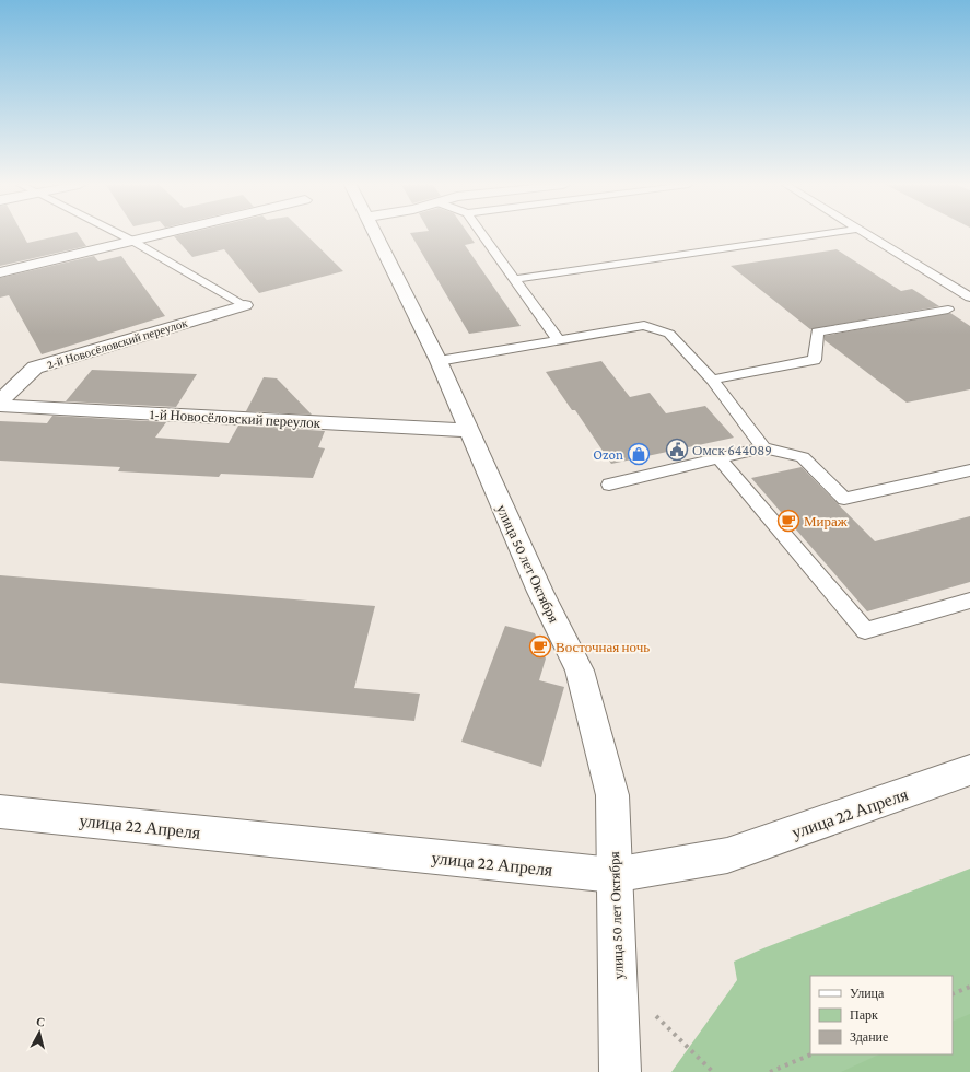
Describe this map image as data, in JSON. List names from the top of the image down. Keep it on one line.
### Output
{"streets":{"street":["2-й Новосёловский переулок","1-й Новосёловский переулок","улица 50 лет Октября","улица 22 Апреля"]},"crossings":[["1-й Новосёловский переулок","улица 50 лет Октября"],["улица 50 лет Октября","улица 22 Апреля"]],"places":{"public building":["Омск 644089"],"shop":["Ozon"],"cafe":["Мираж","Восточная ночь"]},"legend":["Улица","Парк","Здание"],"north":"top"}
